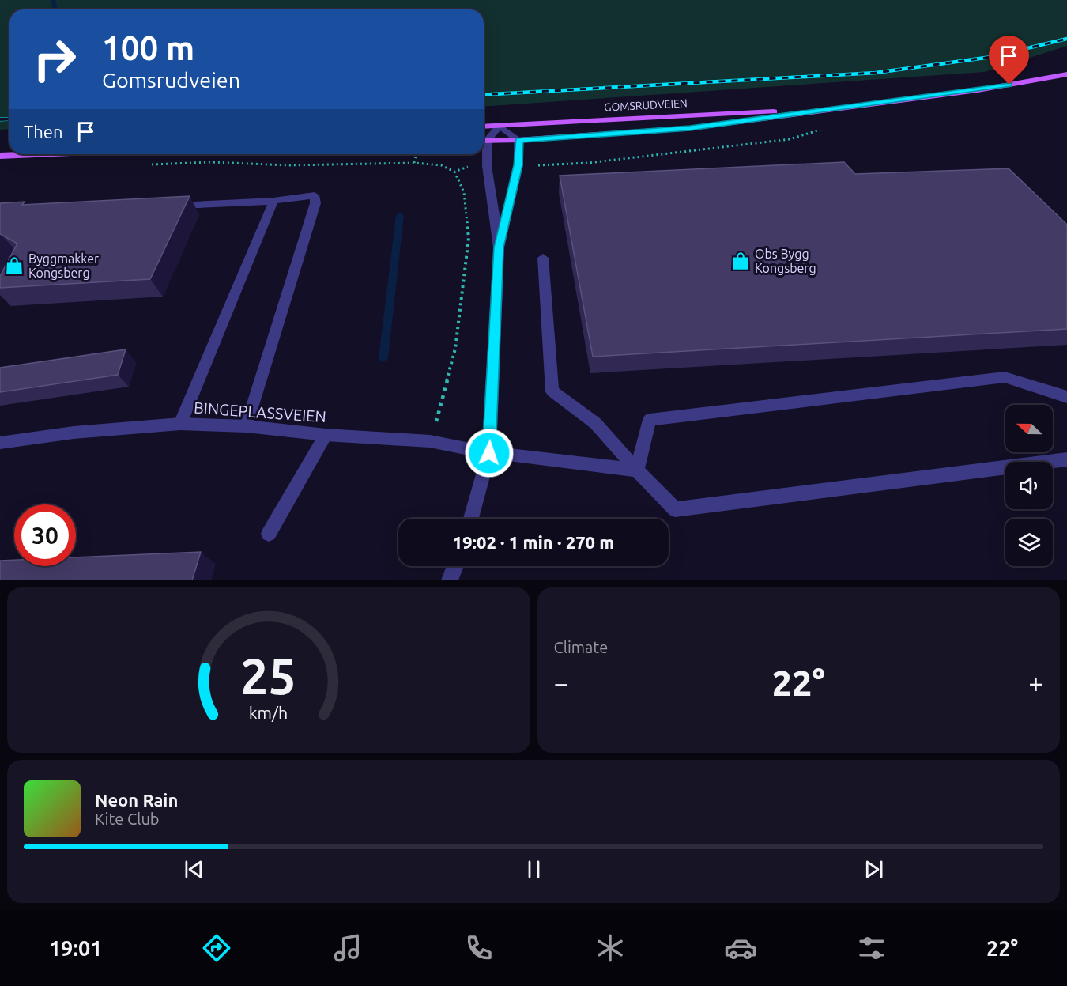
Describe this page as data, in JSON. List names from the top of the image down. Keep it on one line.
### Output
{"streets":{"main road":["GOMSRUDVEIEN"],"street":["BINGEPLASSVEIEN"]},"places":{"shop":["Obs Bygg Kongsberg","Byggmakker Kongsberg"]},"north":"left","page":{"turn":["100 m","Gomsrudveien"],"then":"Then","limit":"30","trip":"19:02 · 1 min · 270 m","tile":"Climate","heat":["−","22°","+"],"song":["Neon Rain","Kite Club"],"tabs":["19:01","22°"],"gauge":["25","km/h"]}}
